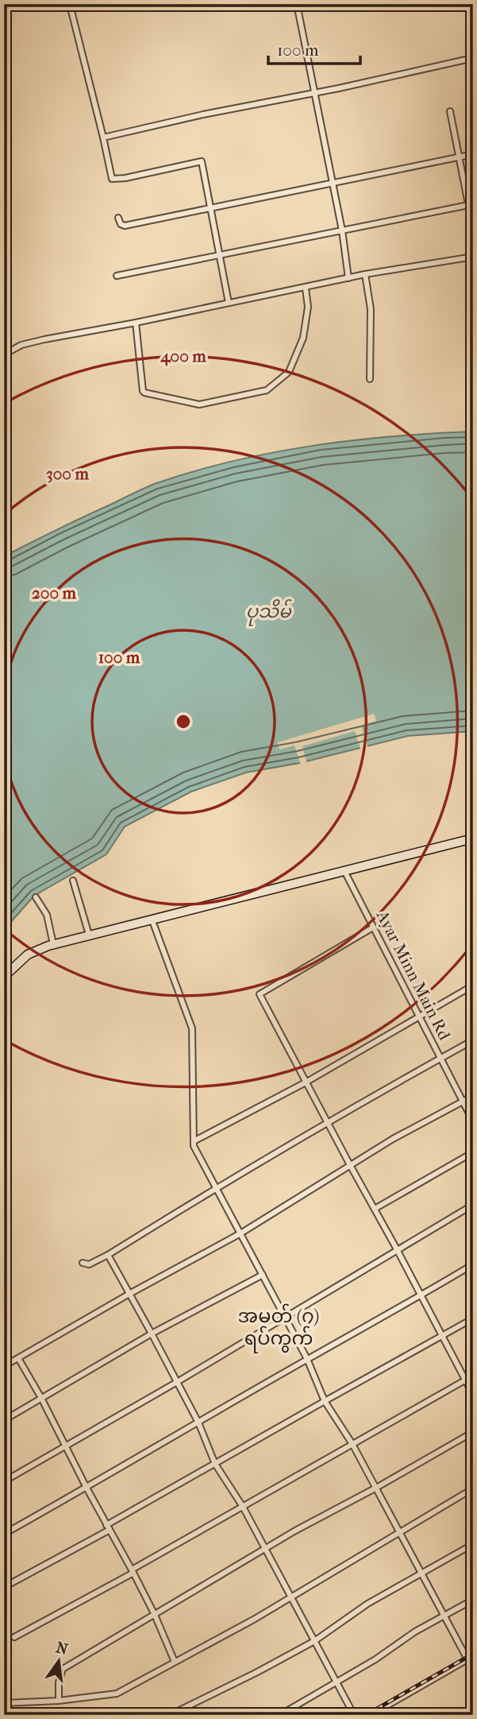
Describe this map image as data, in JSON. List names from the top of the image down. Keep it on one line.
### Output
{"streets":{"street":["Ayar Minn Main Rd"]},"districts":["အမှတ် (၇) ရပ်ကွက်"],"water":["ပုသိမ်"],"scale_bar":"100 m","north":"top","rings":["400 m","300 m","200 m","100 m"]}
